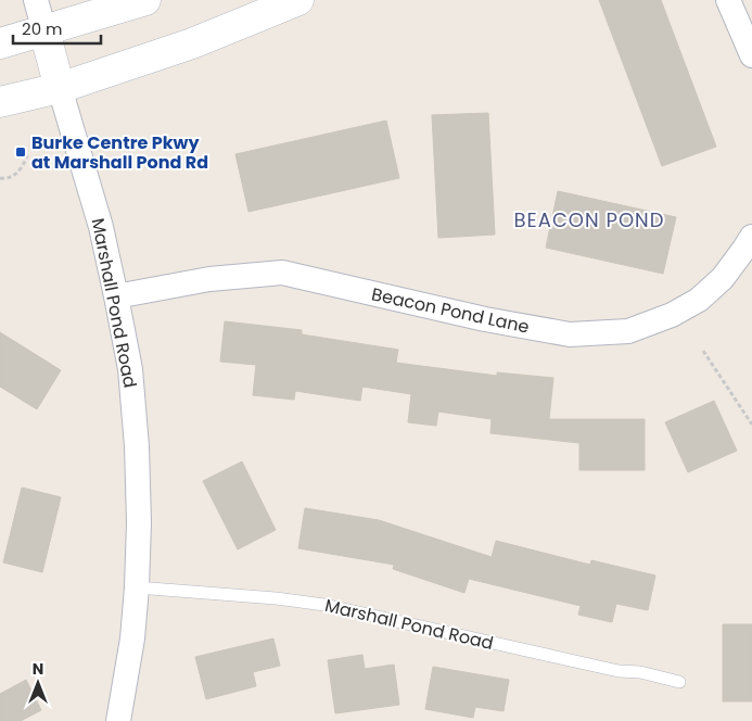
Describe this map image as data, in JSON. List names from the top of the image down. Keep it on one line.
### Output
{"streets":{"street":["Marshall Pond Road","Beacon Pond Lane"]},"crossings":[["Marshall Pond Road","Beacon Pond Lane"]],"districts":["BEACON POND"],"places":{"transit":["Burke Centre Pkwy at Marshall Pond Rd"]},"scale_bar":"20 m","north":"top"}
